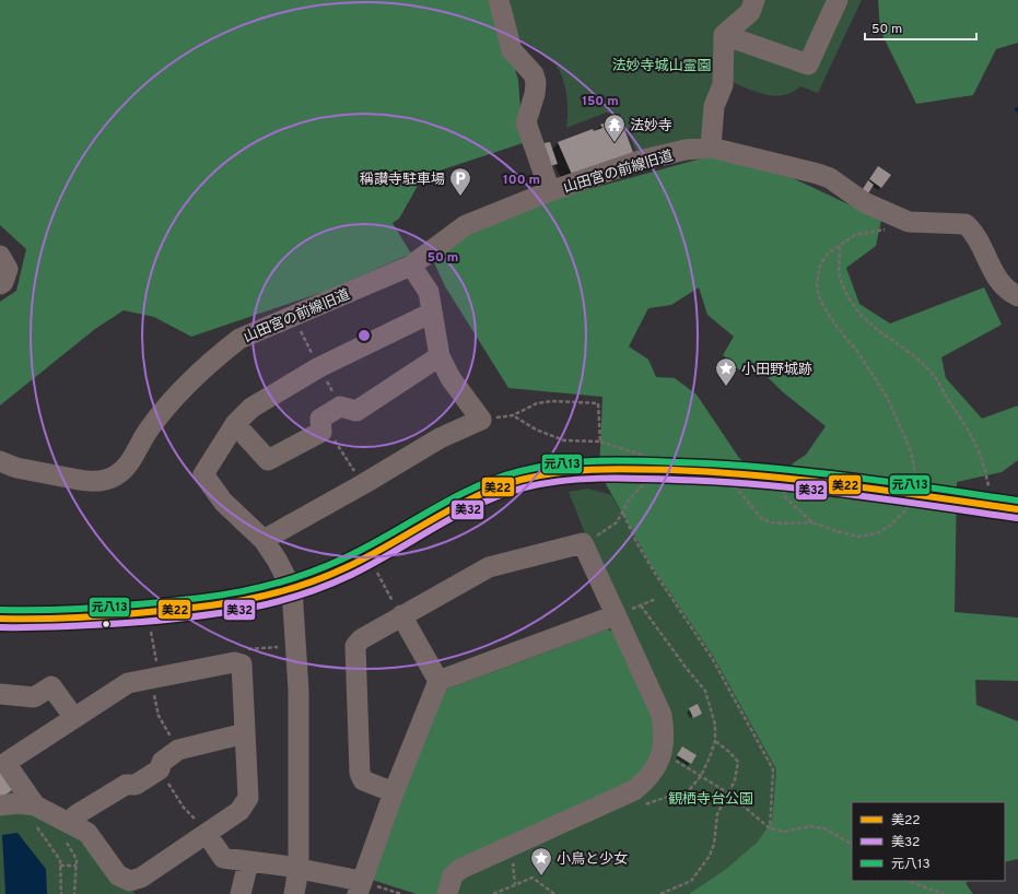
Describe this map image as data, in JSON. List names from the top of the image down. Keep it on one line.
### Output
{"streets":{"street":["山田宮の前線旧道"]},"parks":["法妙寺城山霊園","観栖寺台公園"],"places":{"temple":["法妙寺"],"parking":["稱讃寺駐車場"],"place":["小田野城跡","小鳥と少女"]},"lines":["transit line 元八13","transit line 美22","transit line 美32"],"legend":["美22","美32","元八13"],"scale_bar":"50 m","rings":["150 m","100 m","50 m"]}
